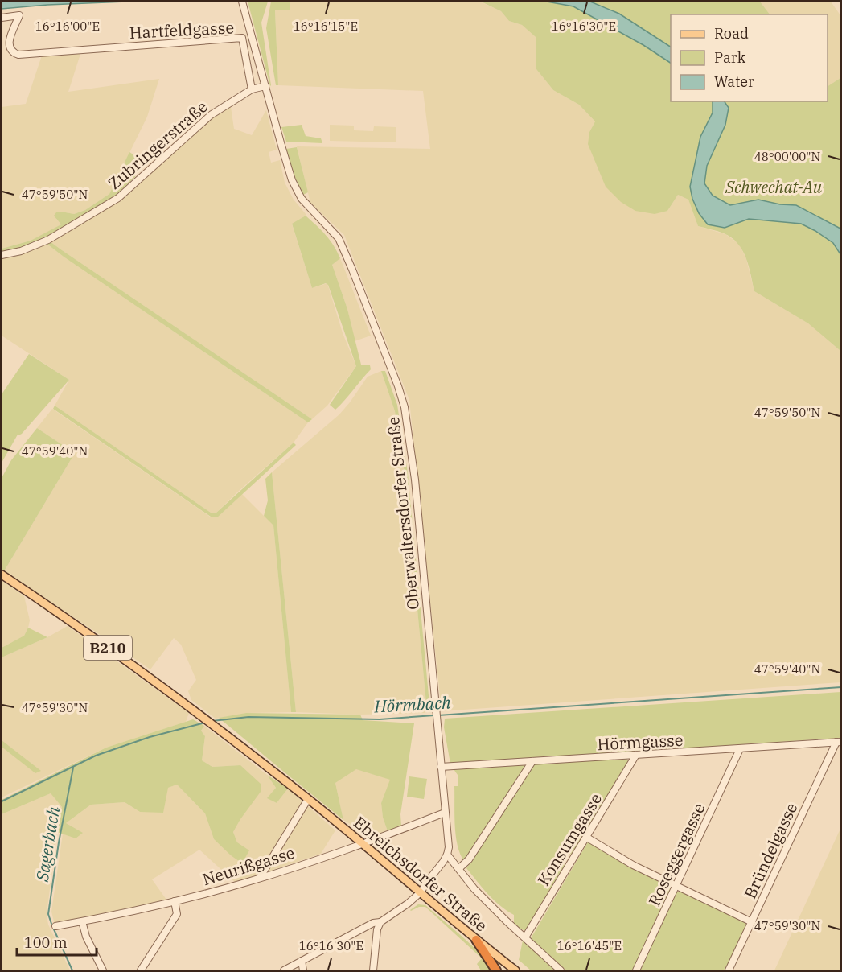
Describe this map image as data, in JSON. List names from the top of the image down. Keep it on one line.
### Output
{"streets":{"main road":["B210","Ebreichsdorfer Straße"],"street":["Hartfeldgasse","Zubringerstraße","Oberwaltersdorfer Straße","Hörmgasse","Konsumgasse","Bründelgasse","Roseggergasse","Neurißgasse"]},"crossings":[["Hartfeldgasse","Zubringerstraße"],["Oberwaltersdorfer Straße","Hörmgasse"],["Oberwaltersdorfer Straße","Neurißgasse"],["B210","Ebreichsdorfer Straße"],["Hörmgasse","Konsumgasse"],["Hörmgasse","Bründelgasse"],["Hörmgasse","Roseggergasse"],["Neurißgasse","Ebreichsdorfer Straße"]],"water":["Hörmbach","Sagerbach"],"parks":["Schwechat-Au"],"legend":["Road","Park","Water"],"scale_bar":"100 m","coordinates":["16°16'00\"E","16°16'15\"E","16°16'30\"E","48°00'00\"N","47°59'50\"N","47°59'40\"N","47°59'30\"N","16°16'45\"E"]}
